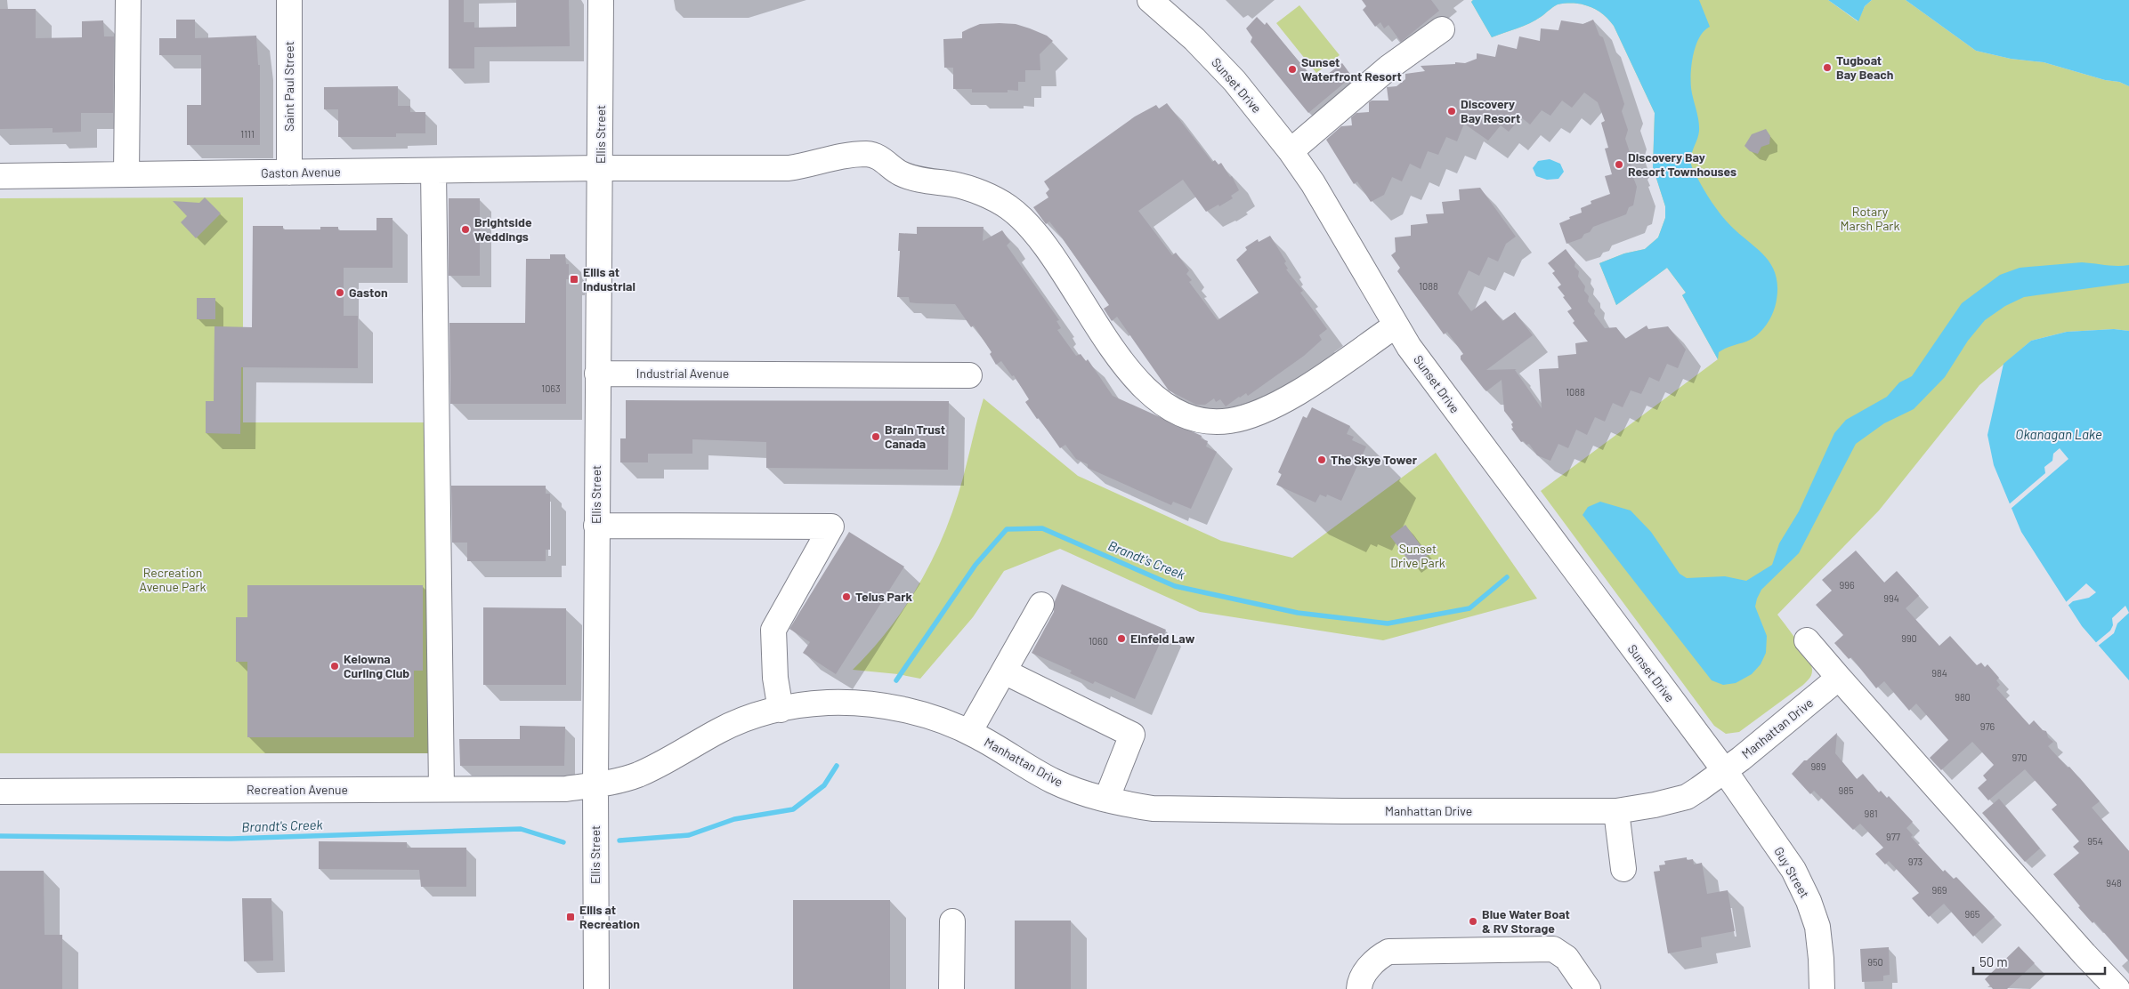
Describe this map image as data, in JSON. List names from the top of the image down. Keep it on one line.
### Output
{"streets":{"street":["Sunset Drive","Saint Paul Street","Ellis Street","Gaston Avenue","Industrial Avenue","Manhattan Drive","Recreation Avenue","Guy Street"]},"crossings":[["Sunset Drive","Gaston Avenue"],["Sunset Drive","Manhattan Drive"],["Sunset Drive","Guy Street"],["Saint Paul Street","Gaston Avenue"],["Ellis Street","Gaston Avenue"],["Ellis Street","Industrial Avenue"],["Ellis Street","Manhattan Drive"],["Ellis Street","Recreation Avenue"],["Manhattan Drive","Recreation Avenue"],["Manhattan Drive","Guy Street"]],"water":["Okanagan Lake","Brandt's Creek"],"parks":["Rotary Marsh Park","Sunset Drive Park","Recreation Avenue Park"],"places":{"other":["Tugboat Bay Beach","Sunset Waterfront Resort","Discovery Bay Resort","Discovery Bay Resort Townhouses","Brightside Weddings","Gaston","Brain Trust Canada","The Skye Tower","Telus Park","Einfeld Law","Kelowna Curling Club","Blue Water Boat & RV Storage"],"transit":["Ellis at Industrial","Ellis at Recreation"]},"house_numbers":["1111","1088","1063","1088","996","994","990","1060","984","980","976","970","989","985","981","977","954","973","948","969","965","950"],"scale_bar":"50 m"}
